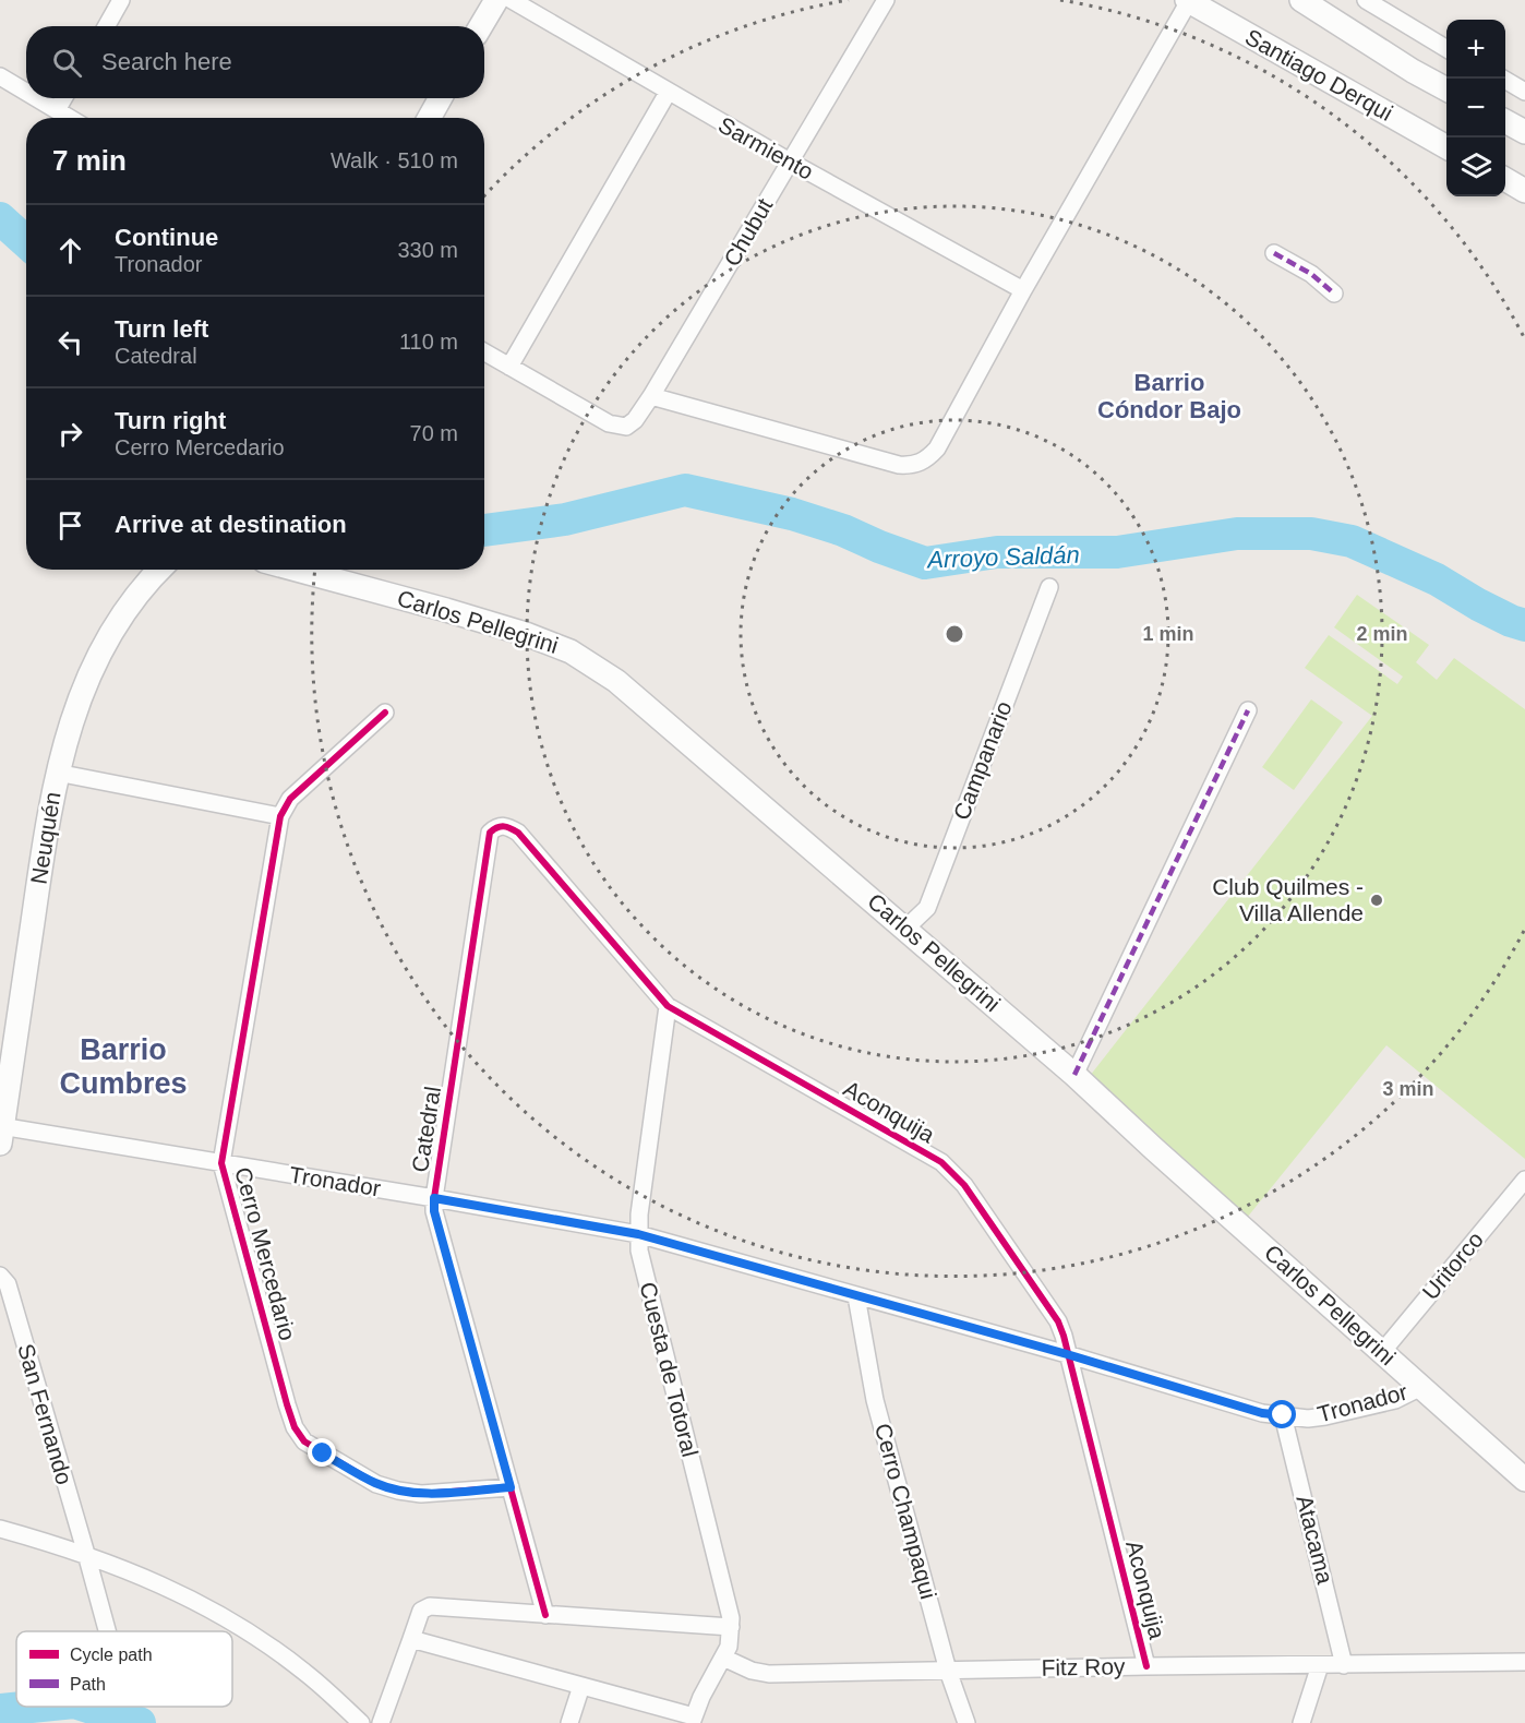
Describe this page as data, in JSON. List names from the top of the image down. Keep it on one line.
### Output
{"streets":{"main road":["Santiago Derqui","Carlos Pellegrini","Neuquén"],"street":["Sarmiento","Chubut","Campanario","Aconquija","Catedral","Tronador","Cerro Mercedario","Uritorco","Cuesta de Totoral","San Fernando","Cerro Champaqui","Atacama","Fitz Roy"]},"crossings":[["Sarmiento","Chubut"],["Carlos Pellegrini","Campanario"],["Carlos Pellegrini","Tronador"],["Carlos Pellegrini","Uritorco"],["Neuquén","Tronador"],["Aconquija","Catedral"],["Aconquija","Tronador"],["Aconquija","Cuesta de Totoral"],["Aconquija","Fitz Roy"],["Catedral","Tronador"],["Catedral","Cerro Mercedario"],["Tronador","Cerro Mercedario"],["Tronador","Cuesta de Totoral"],["Tronador","Cerro Champaqui"],["Tronador","Atacama"],["Cuesta de Totoral","Fitz Roy"],["Cerro Champaqui","Fitz Roy"],["Atacama","Fitz Roy"]],"districts":["Barrio Cóndor Bajo","Barrio Cumbres"],"water":["Arroyo Saldán"],"places":["Club Quilmes - Villa Allende"],"legend":["Cycle path","Path"],"page":{"map_buttons":["+","−"],"search":"Search here","heading":["7 min","Walk · 510 m"],"list":[["Continue","Tronador","330 m"],["Turn left","Catedral","110 m"],["Turn right","Cerro Mercedario","70 m"],"Arrive at destination"]},"rings":["1 min","2 min","3 min"]}
